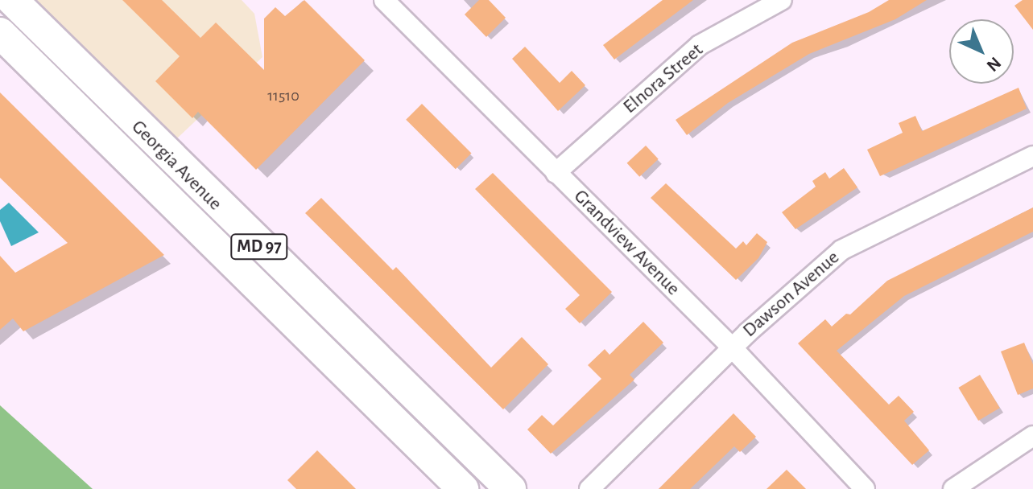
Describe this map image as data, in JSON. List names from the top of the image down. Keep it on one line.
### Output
{"streets":{"main road":["Georgia Avenue","MD 97"],"street":["Elnora Street","Grandview Avenue","Dawson Avenue"]},"crossings":[["Elnora Street","Grandview Avenue"],["Grandview Avenue","Dawson Avenue"]],"house_numbers":["11510"],"north":"bottom right"}
